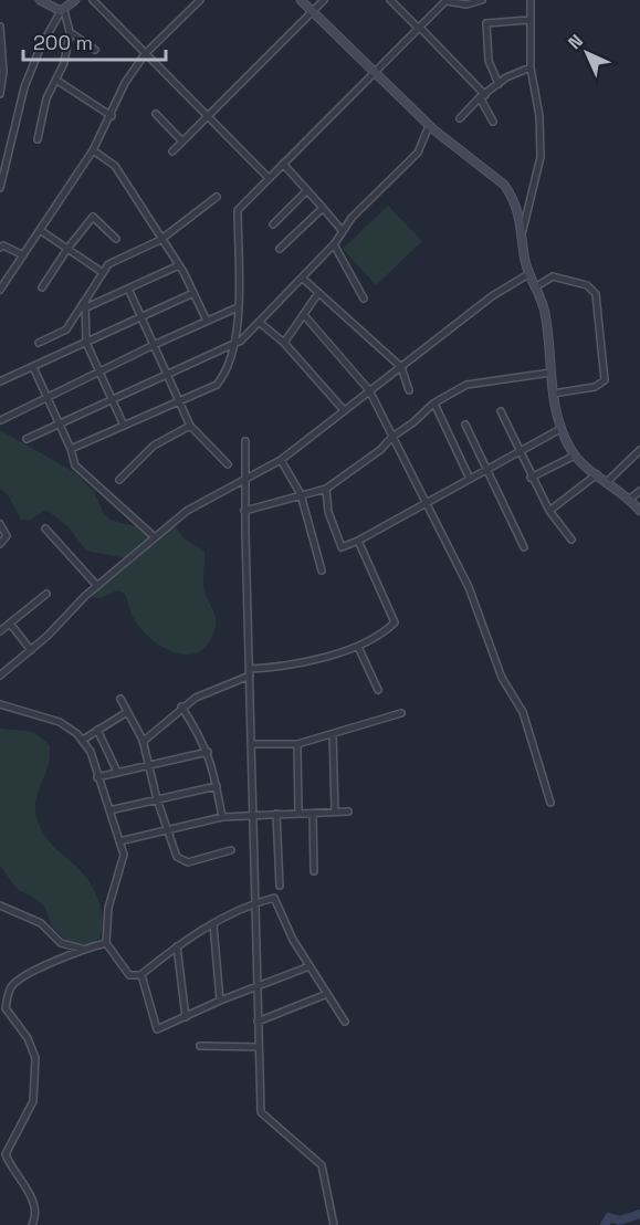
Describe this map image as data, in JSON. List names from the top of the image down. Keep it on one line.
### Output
{"scale_bar":"200 m","north":"top left"}
